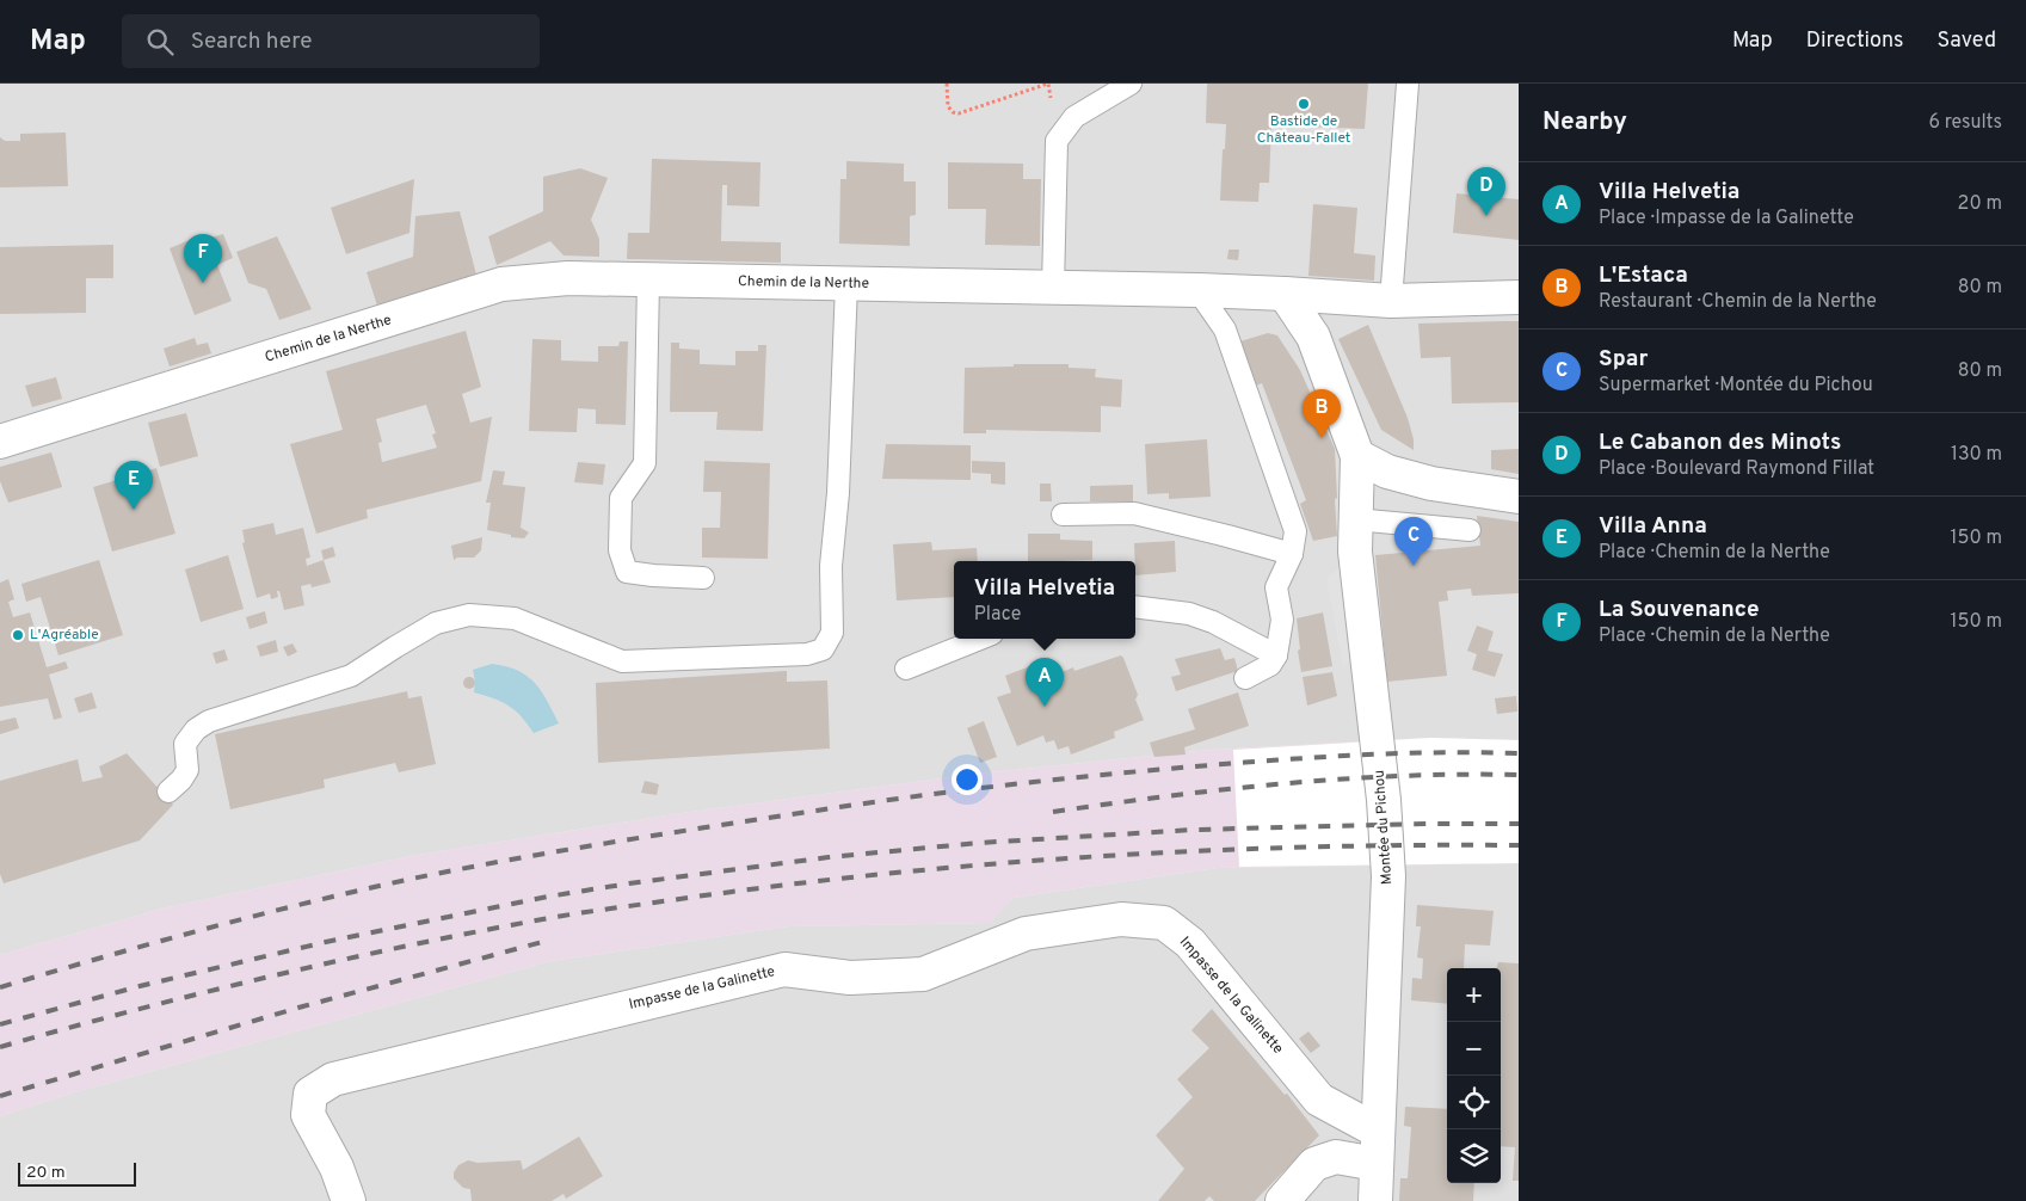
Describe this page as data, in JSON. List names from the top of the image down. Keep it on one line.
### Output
{"streets":{"street":["Chemin de la Nerthe","Montée du Pichou","Impasse de la Galinette"]},"crossings":[["Montée du Pichou","Impasse de la Galinette"]],"places":["Bastide de Château-Fallet","L'Agréable"],"scale_bar":"20 m","page":{"header":"Map","search":"Search here","nav":["Map","Directions","Saved"],"heading":["Nearby","6 results"],"list":[{"mark":"A","name":"Villa Helvetia","note":"Place · Impasse de la Galinette","value":"20 m"},{"mark":"B","name":"L'Estaca","note":"Restaurant · Chemin de la Nerthe","value":"80 m"},{"mark":"C","name":"Spar","note":"Supermarket · Montée du Pichou","value":"80 m"},{"mark":"D","name":"Le Cabanon des Minots","note":"Place · Boulevard Raymond Fillat","value":"130 m"},{"mark":"E","name":"Villa Anna","note":"Place · Chemin de la Nerthe","value":"150 m"},{"mark":"F","name":"La Souvenance","note":"Place · Chemin de la Nerthe","value":"150 m"}],"pins":["D","F","B","E","C","A"],"popup":["Villa Helvetia","Place"],"map_buttons":["+","−"],"scale":"20 m"}}
